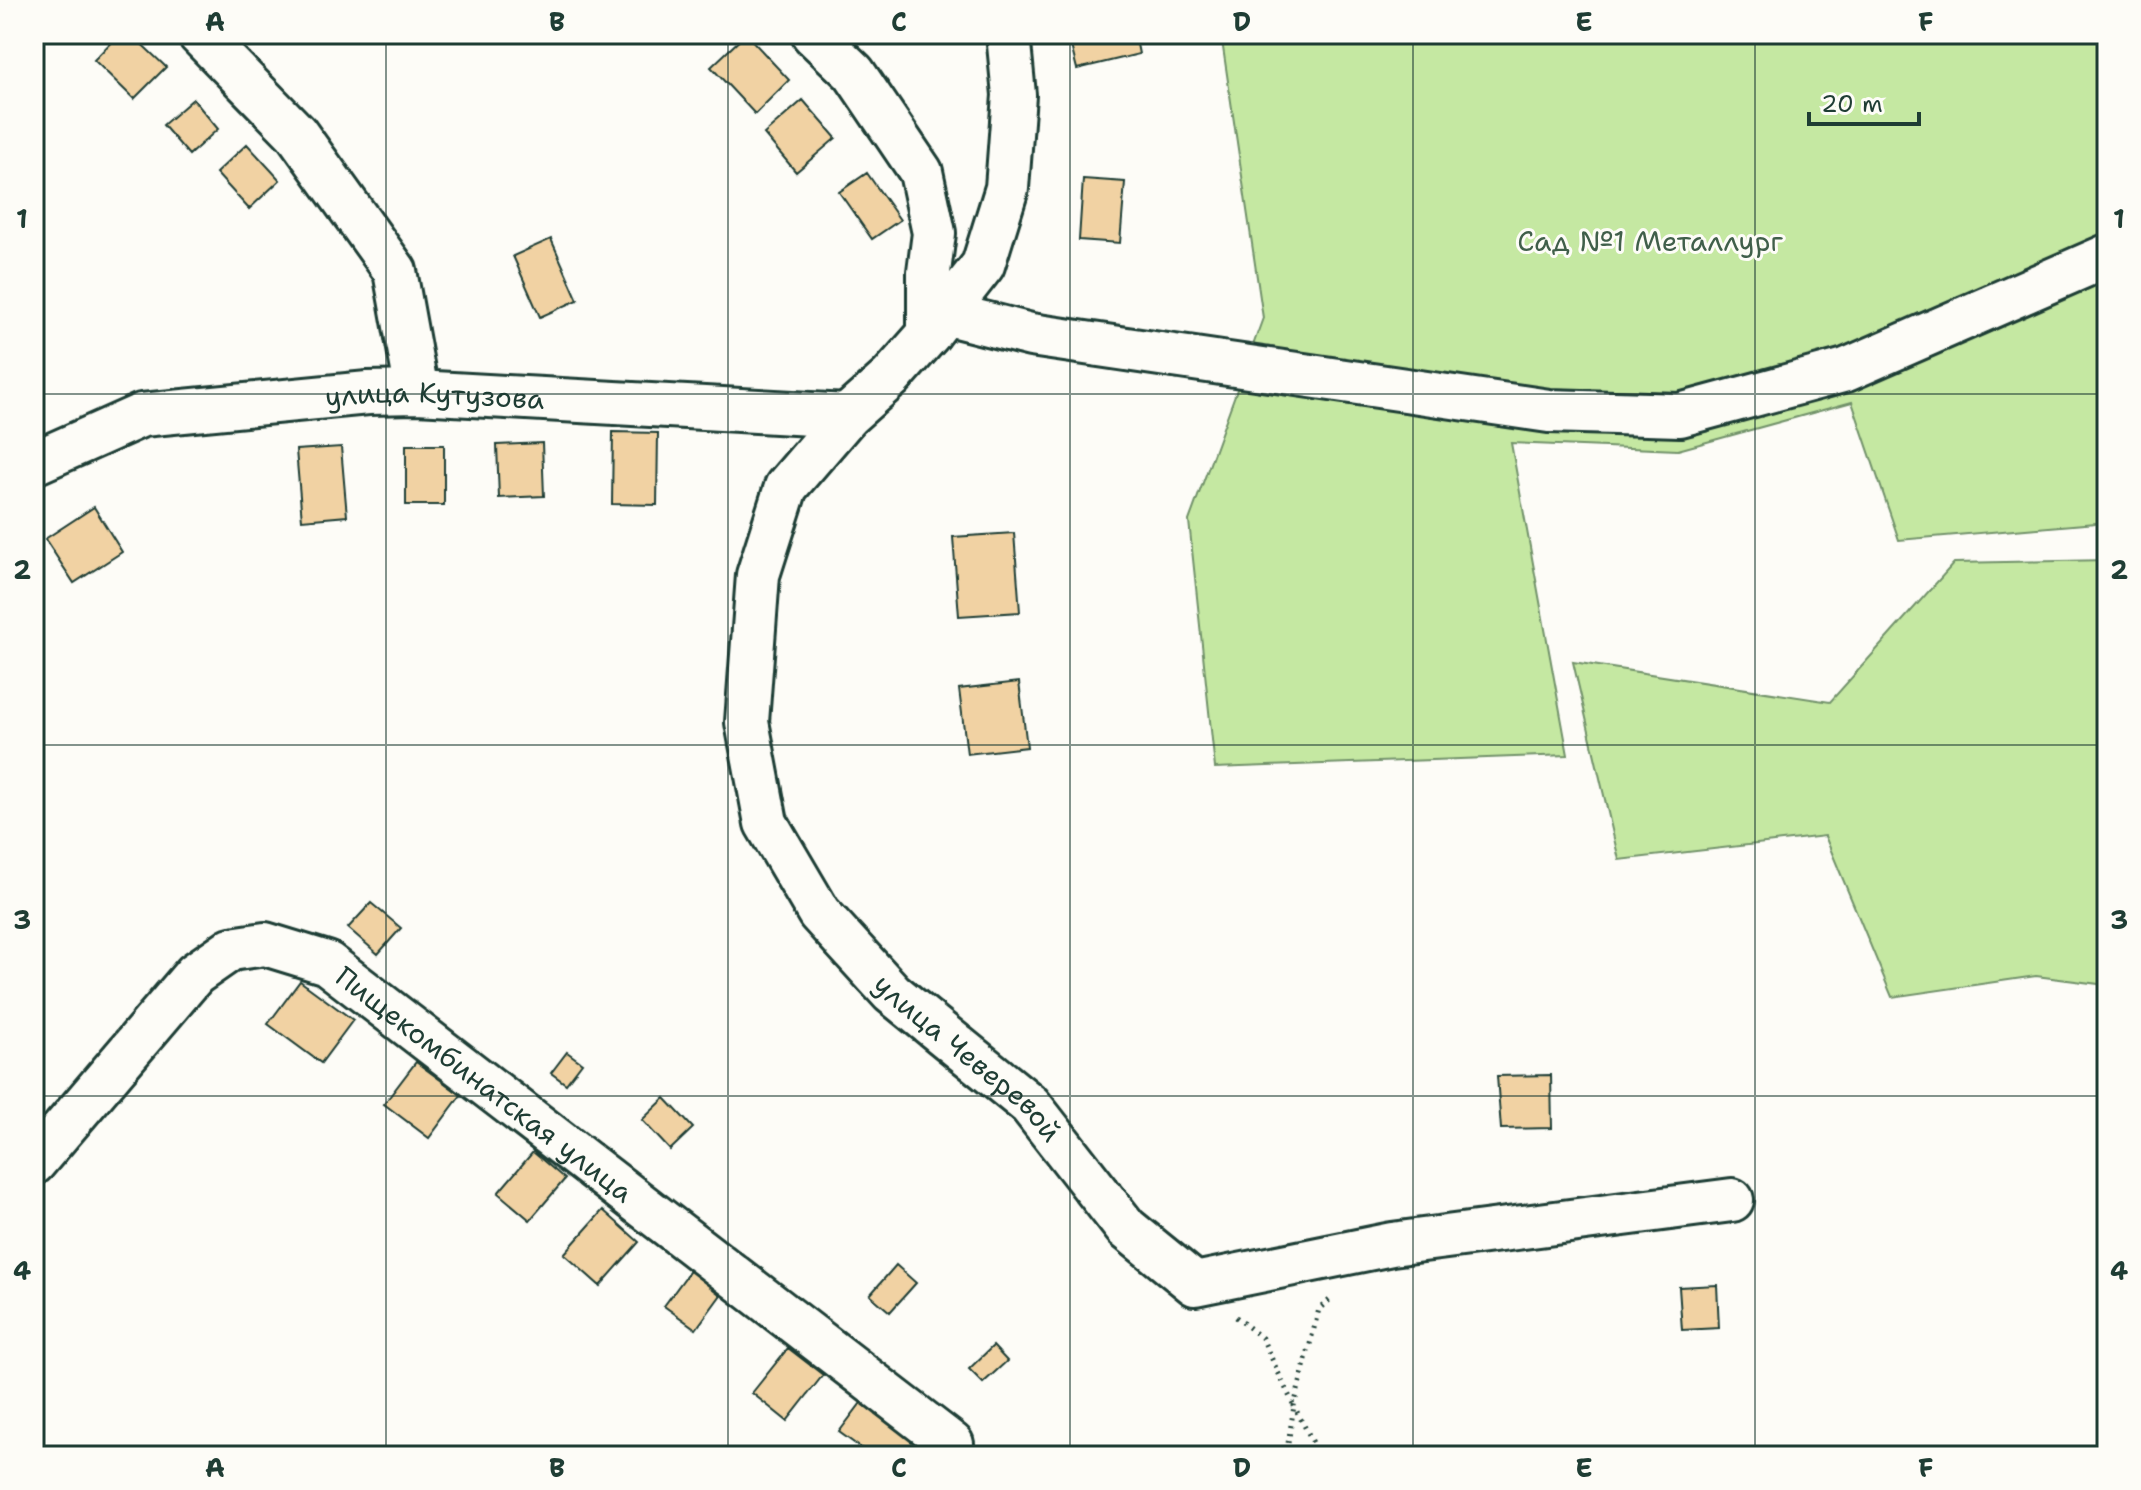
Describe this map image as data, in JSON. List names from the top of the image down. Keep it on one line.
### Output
{"streets":{"street":["улица Кутузова","улица Чеверевой","Пищекомбинатская улица"]},"crossings":[["улица Кутузова","улица Чеверевой"]],"parks":["Сад №1 Металлург"],"scale_bar":"20 m","grid":{"columns":["A","B","C","D","E","F"],"rows":["1","2","3","4"]}}
